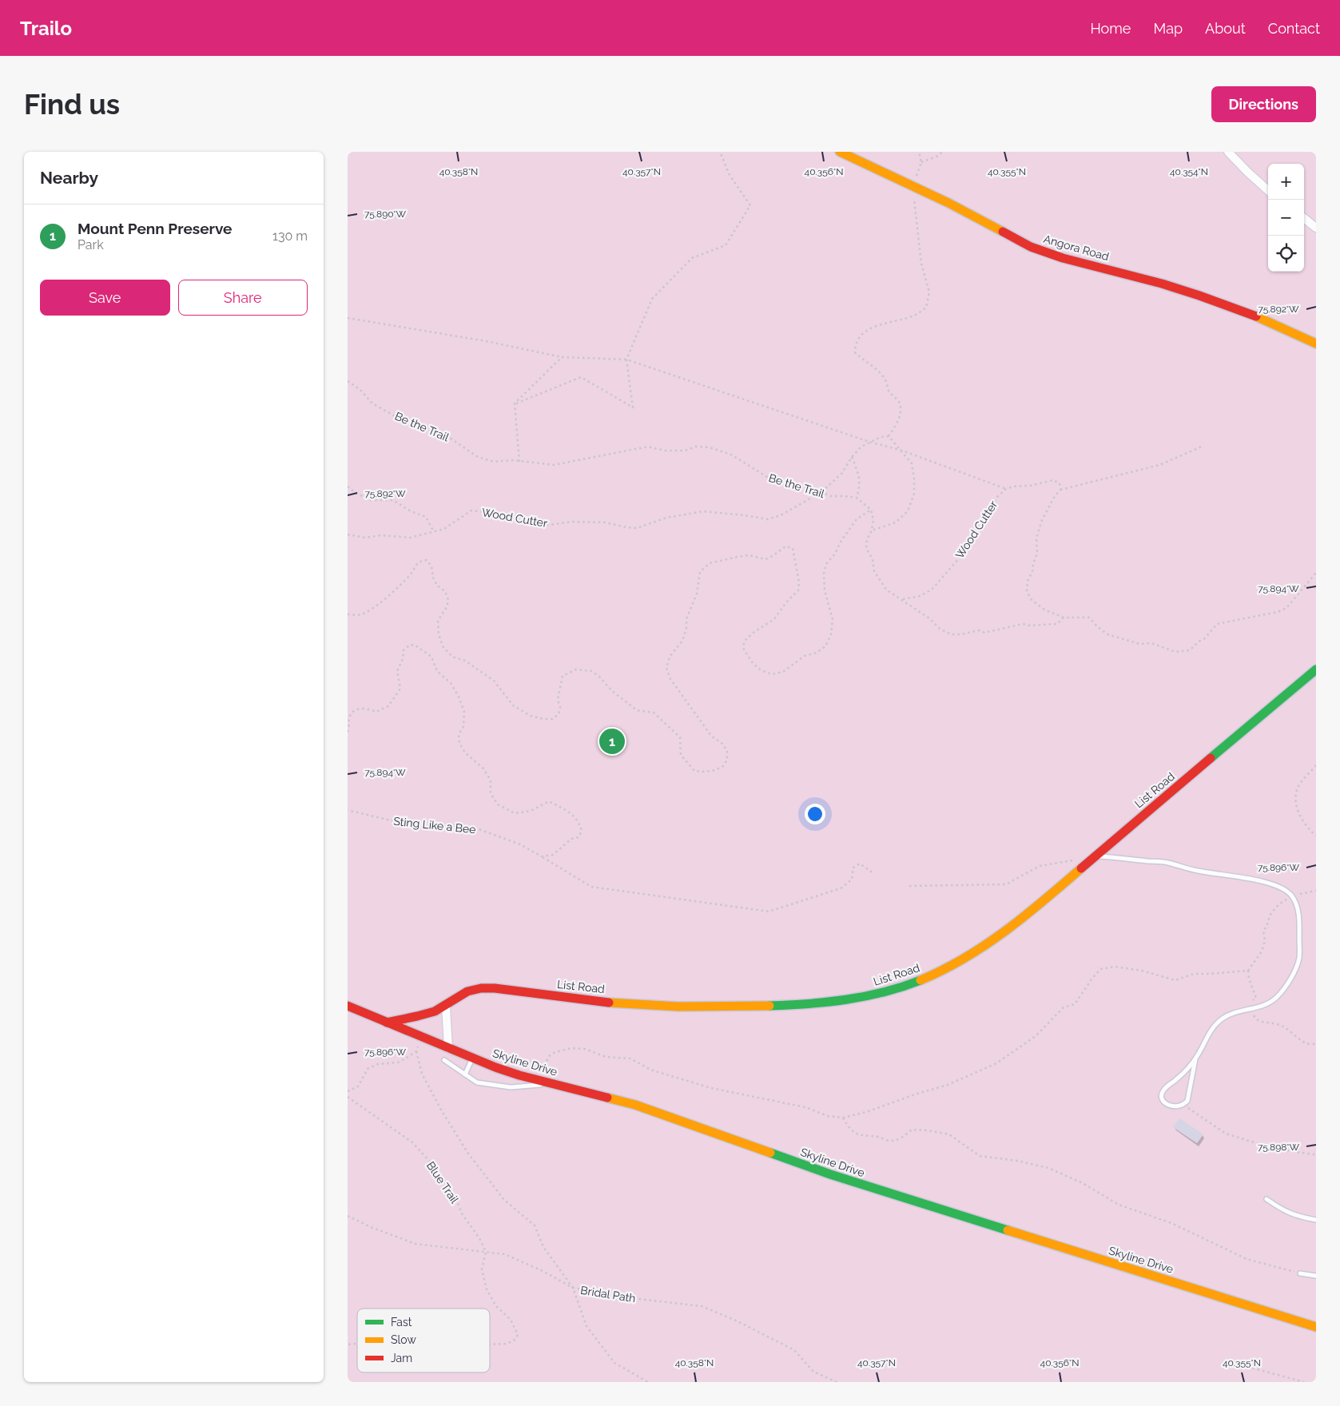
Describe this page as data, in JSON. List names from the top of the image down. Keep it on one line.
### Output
{"streets":{"street":["Angora Road","List Road","Skyline Drive"],"path":["Be the Trail","Wood Cutter","Sting Like a Bee","Blue Trail","Bridal Path"]},"crossings":[["Be the Trail","Wood Cutter"],["List Road","Skyline Drive"],["Blue Trail","Bridal Path"]],"legend":["Fast","Slow","Jam"],"page":{"header":"Trailo","nav":["Home","Map","About","Contact"],"buttons":["Directions",["Save","Share"]],"title":"Find us","heading":"Nearby","map_buttons":["+","−"],"list":[{"mark":"1","name":"Mount Penn Preserve","note":"Park","value":"130 m"}],"pins":"1"},"coordinates":["40.358°N","40.357°N","40.356°N","40.355°N","40.354°N","75.890°W","75.892°W","75.894°W","75.896°W","75.898°W"]}
